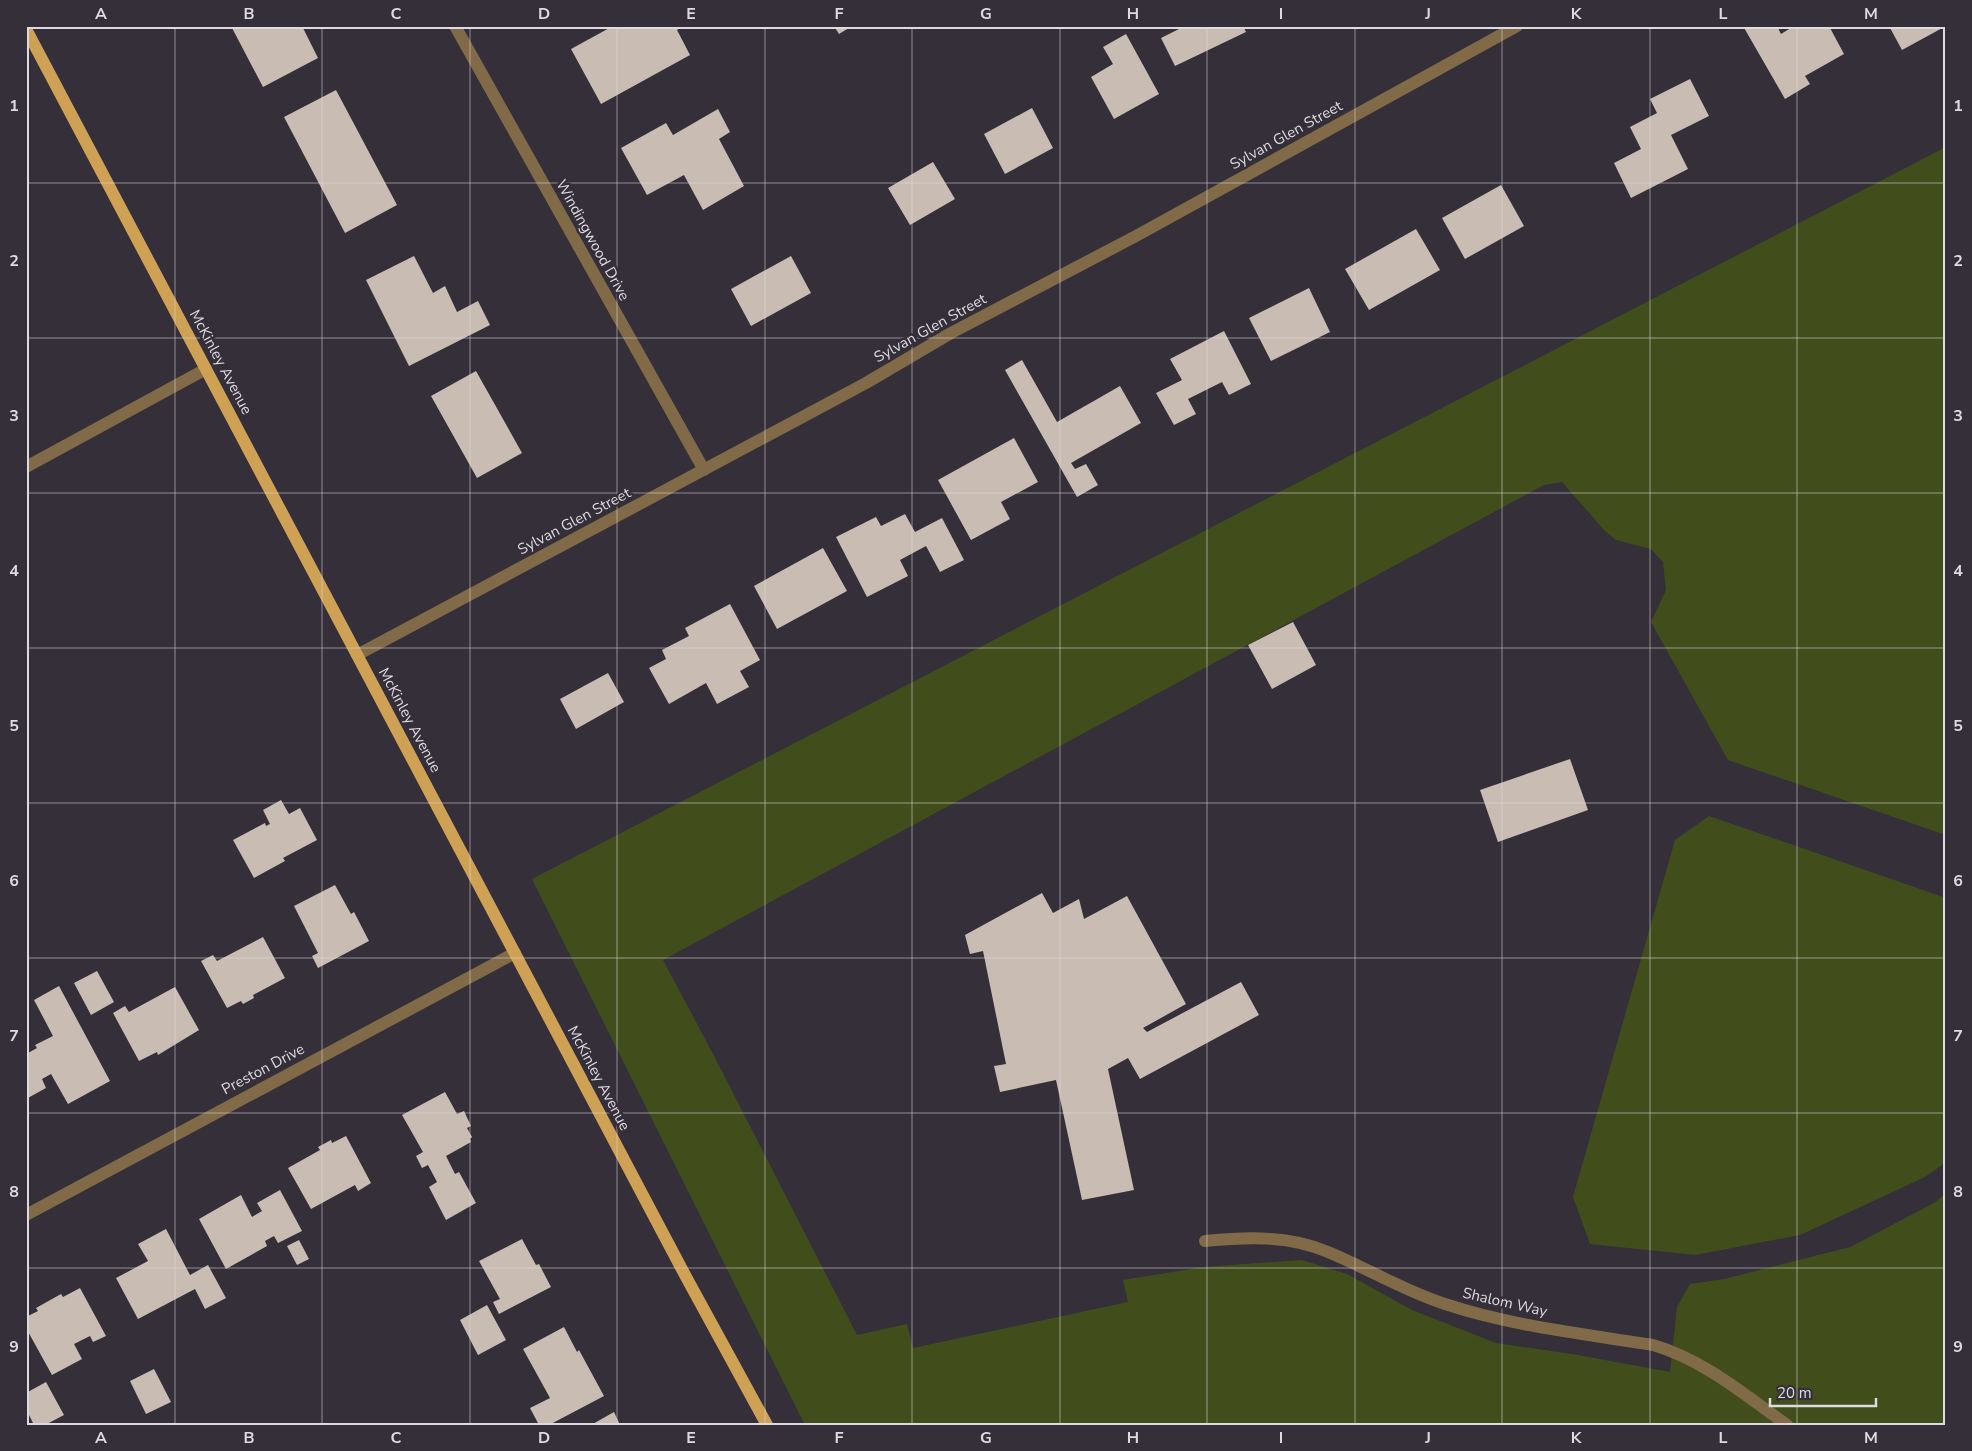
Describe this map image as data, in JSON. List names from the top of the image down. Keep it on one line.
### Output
{"streets":{"main road":["McKinley Avenue"],"street":["Sylvan Glen Street","Windingwood Drive","Preston Drive","Shalom Way"]},"crossings":[["Sylvan Glen Street","Windingwood Drive"],["Sylvan Glen Street","McKinley Avenue"],["McKinley Avenue","Preston Drive"]],"scale_bar":"20 m","grid":{"columns":["A","B","C","D","E","F","G","H","I","J","K","L","M"],"rows":["1","2","3","4","5","6","7","8","9"]}}
